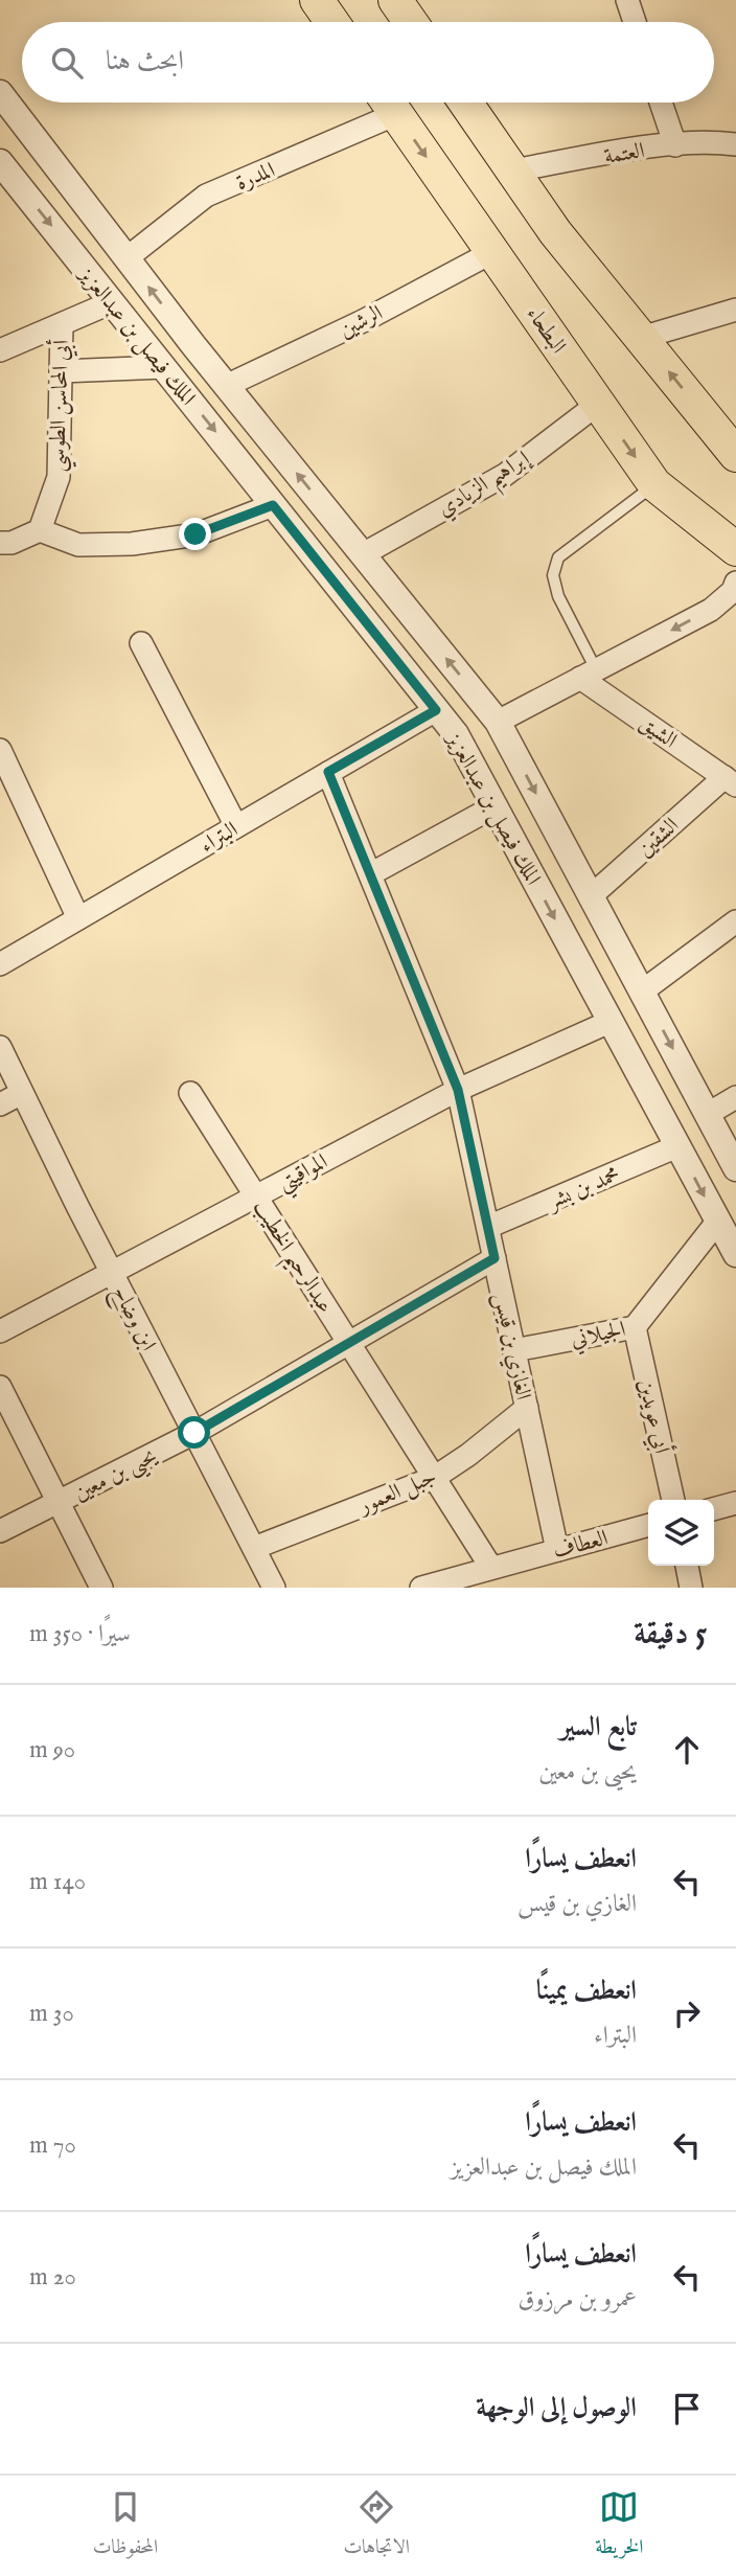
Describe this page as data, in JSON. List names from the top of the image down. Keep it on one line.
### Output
{"streets":{"main road":["البطحاء"],"street":["العتمة","المدرة","الرشين","الملك فيصل بن عبدالعزيز","أبي المحاسن الطوسي","إبراهيم الزيادي","الشيق","البتراء","الشقين","المواقيتي","محمد بن بشر","عبدالرحيم الخطيب","ابن وضاح","الجيلاني","الغازي بن قيس","أبي عويدين","يحيى بن معين","جبل العمور","العطاف"]},"crossings":[["المدرة","الملك فيصل بن عبدالعزيز"],["الرشين","البطحاء"],["الرشين","الملك فيصل بن عبدالعزيز"],["البطحاء","إبراهيم الزيادي"],["الملك فيصل بن عبدالعزيز","إبراهيم الزيادي"],["الملك فيصل بن عبدالعزيز","البتراء"],["الملك فيصل بن عبدالعزيز","الشقين"],["الملك فيصل بن عبدالعزيز","المواقيتي"],["الملك فيصل بن عبدالعزيز","محمد بن بشر"],["الملك فيصل بن عبدالعزيز","الجيلاني"],["الشيق","الشقين"],["البتراء","الغازي بن قيس"],["المواقيتي","عبدالرحيم الخطيب"],["المواقيتي","ابن وضاح"],["المواقيتي","الغازي بن قيس"],["محمد بن بشر","الغازي بن قيس"],["عبدالرحيم الخطيب","يحيى بن معين"],["عبدالرحيم الخطيب","جبل العمور"],["عبدالرحيم الخطيب","العطاف"],["ابن وضاح","يحيى بن معين"],["ابن وضاح","جبل العمور"],["الجيلاني","الغازي بن قيس"],["الجيلاني","أبي عويدين"],["الغازي بن قيس","يحيى بن معين"],["الغازي بن قيس","جبل العمور"],["الغازي بن قيس","العطاف"]],"page":{"search":"ابحث هنا","heading":["5 دقيقة","سيرًا · 350 m"],"list":[["تابع السير","يحيى بن معين","90 m"],["انعطف يسارًا","الغازي بن قيس","140 m"],["انعطف يمينًا","البتراء","30 m"],["انعطف يسارًا","الملك فيصل بن عبدالعزيز","70 m"],["انعطف يسارًا","عمرو بن مرزوق","20 m"],"الوصول إلى الوجهة"],"nav":["الخريطة","الاتجاهات","المحفوظات"]}}
